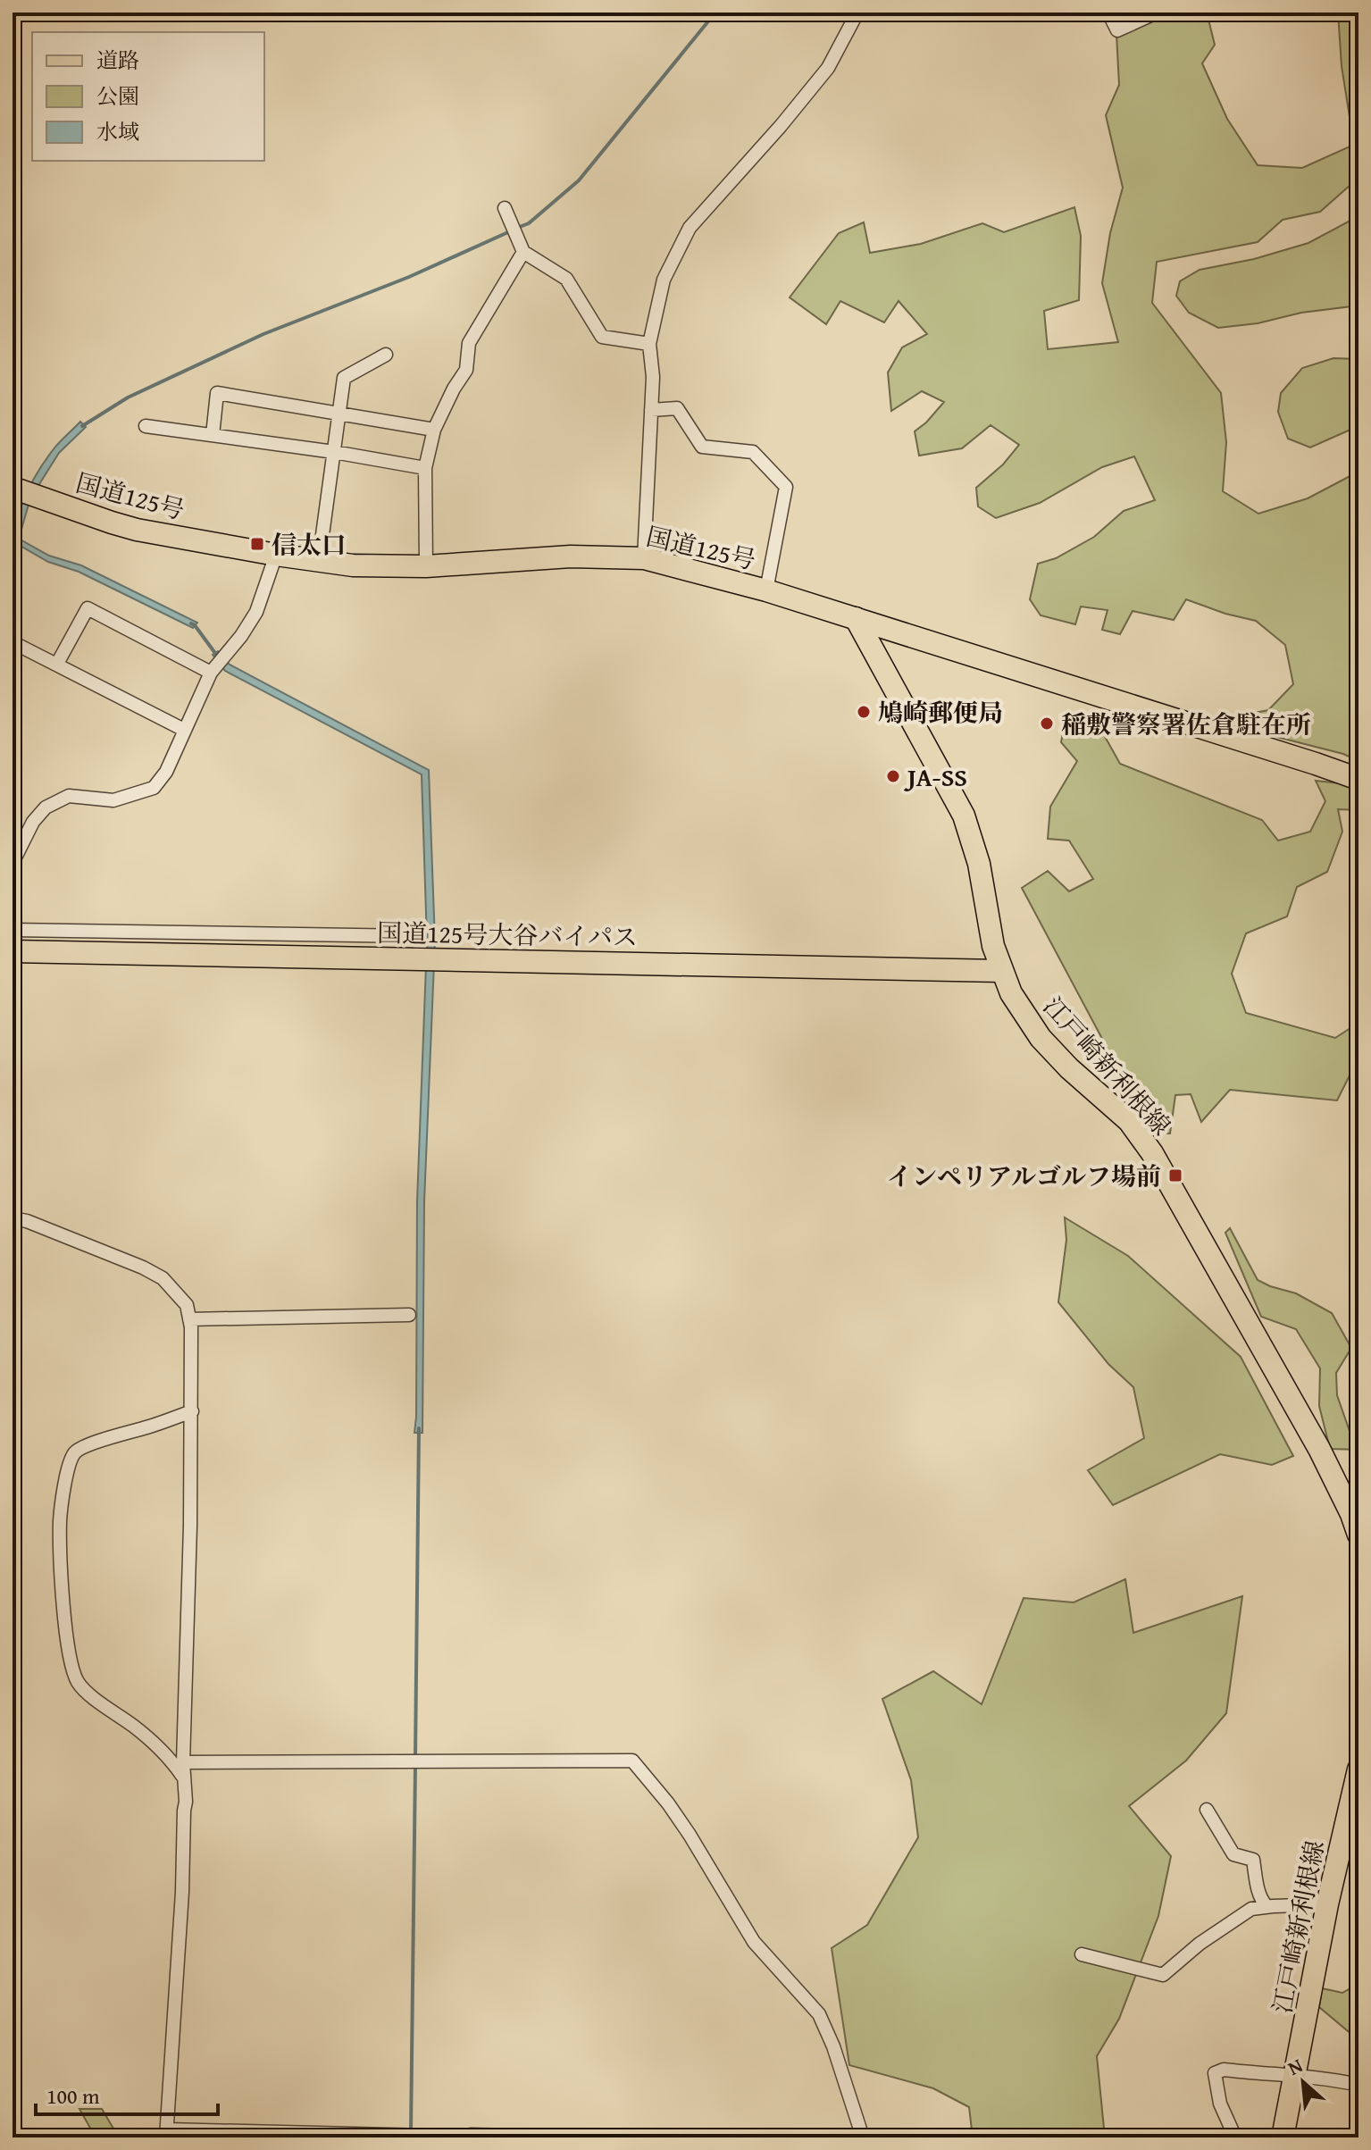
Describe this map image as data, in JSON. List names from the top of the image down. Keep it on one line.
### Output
{"streets":{"main road":["国道125号","国道125号大谷バイパス","江戸崎新利根線"]},"crossings":[["国道125号","江戸崎新利根線"],["国道125号大谷バイパス","江戸崎新利根線"]],"places":{"transit":["信太口","インペリアルゴルフ場前"],"other":["鳩崎郵便局","稲敷警察署佐倉駐在所","JA-SS"]},"legend":["道路","公園","水域"],"scale_bar":"100 m","north":"top left"}
